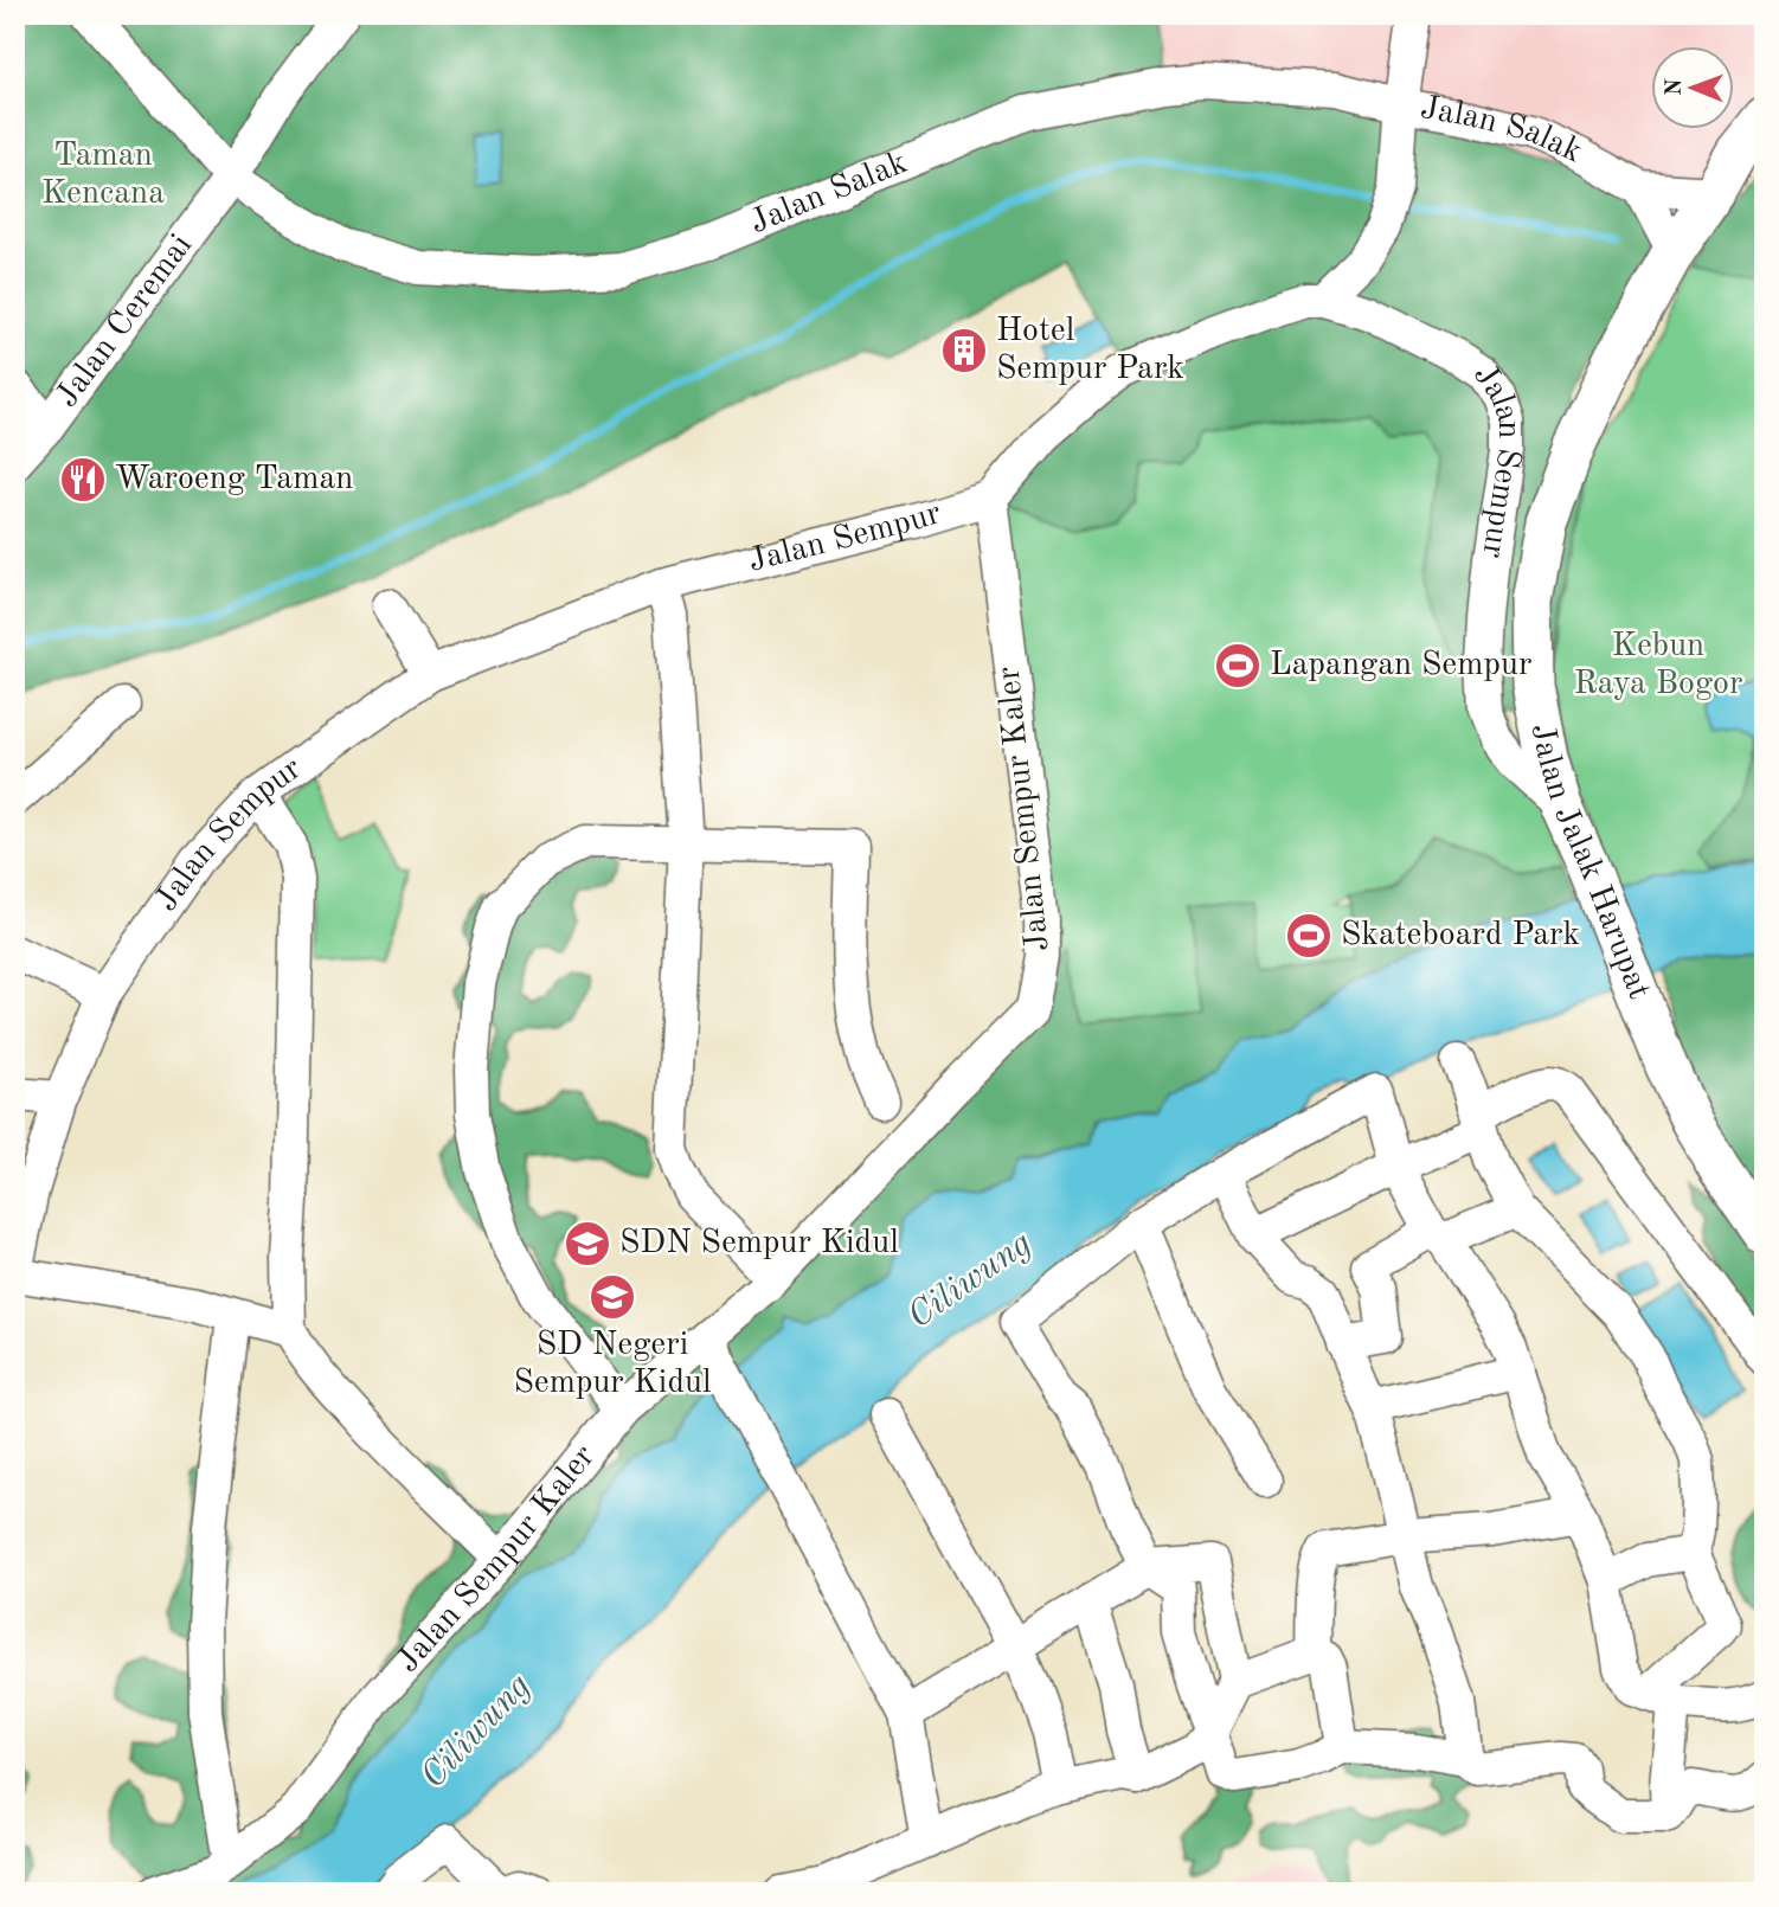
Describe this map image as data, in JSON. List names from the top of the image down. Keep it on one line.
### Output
{"streets":{"main road":["Jalan Jalak Harupat"],"street":["Jalan Salak","Jalan Ceremai","Jalan Sempur","Jalan Sempur Kaler"]},"crossings":[["Jalan Salak","Jalan Ceremai"],["Jalan Salak","Jalan Jalak Harupat"],["Jalan Sempur","Jalan Sempur Kaler"],["Jalan Sempur","Jalan Jalak Harupat"]],"water":["Ciliwung"],"parks":["Taman Kencana","Kebun Raya Bogor"],"places":{"building":["Hotel Sempur Park"],"restaurant":["Waroeng Taman"],"sports":["Lapangan Sempur","Skateboard Park"],"school or university":["SDN Sempur Kidul","SD Negeri Sempur Kidul"]},"north":"left"}
